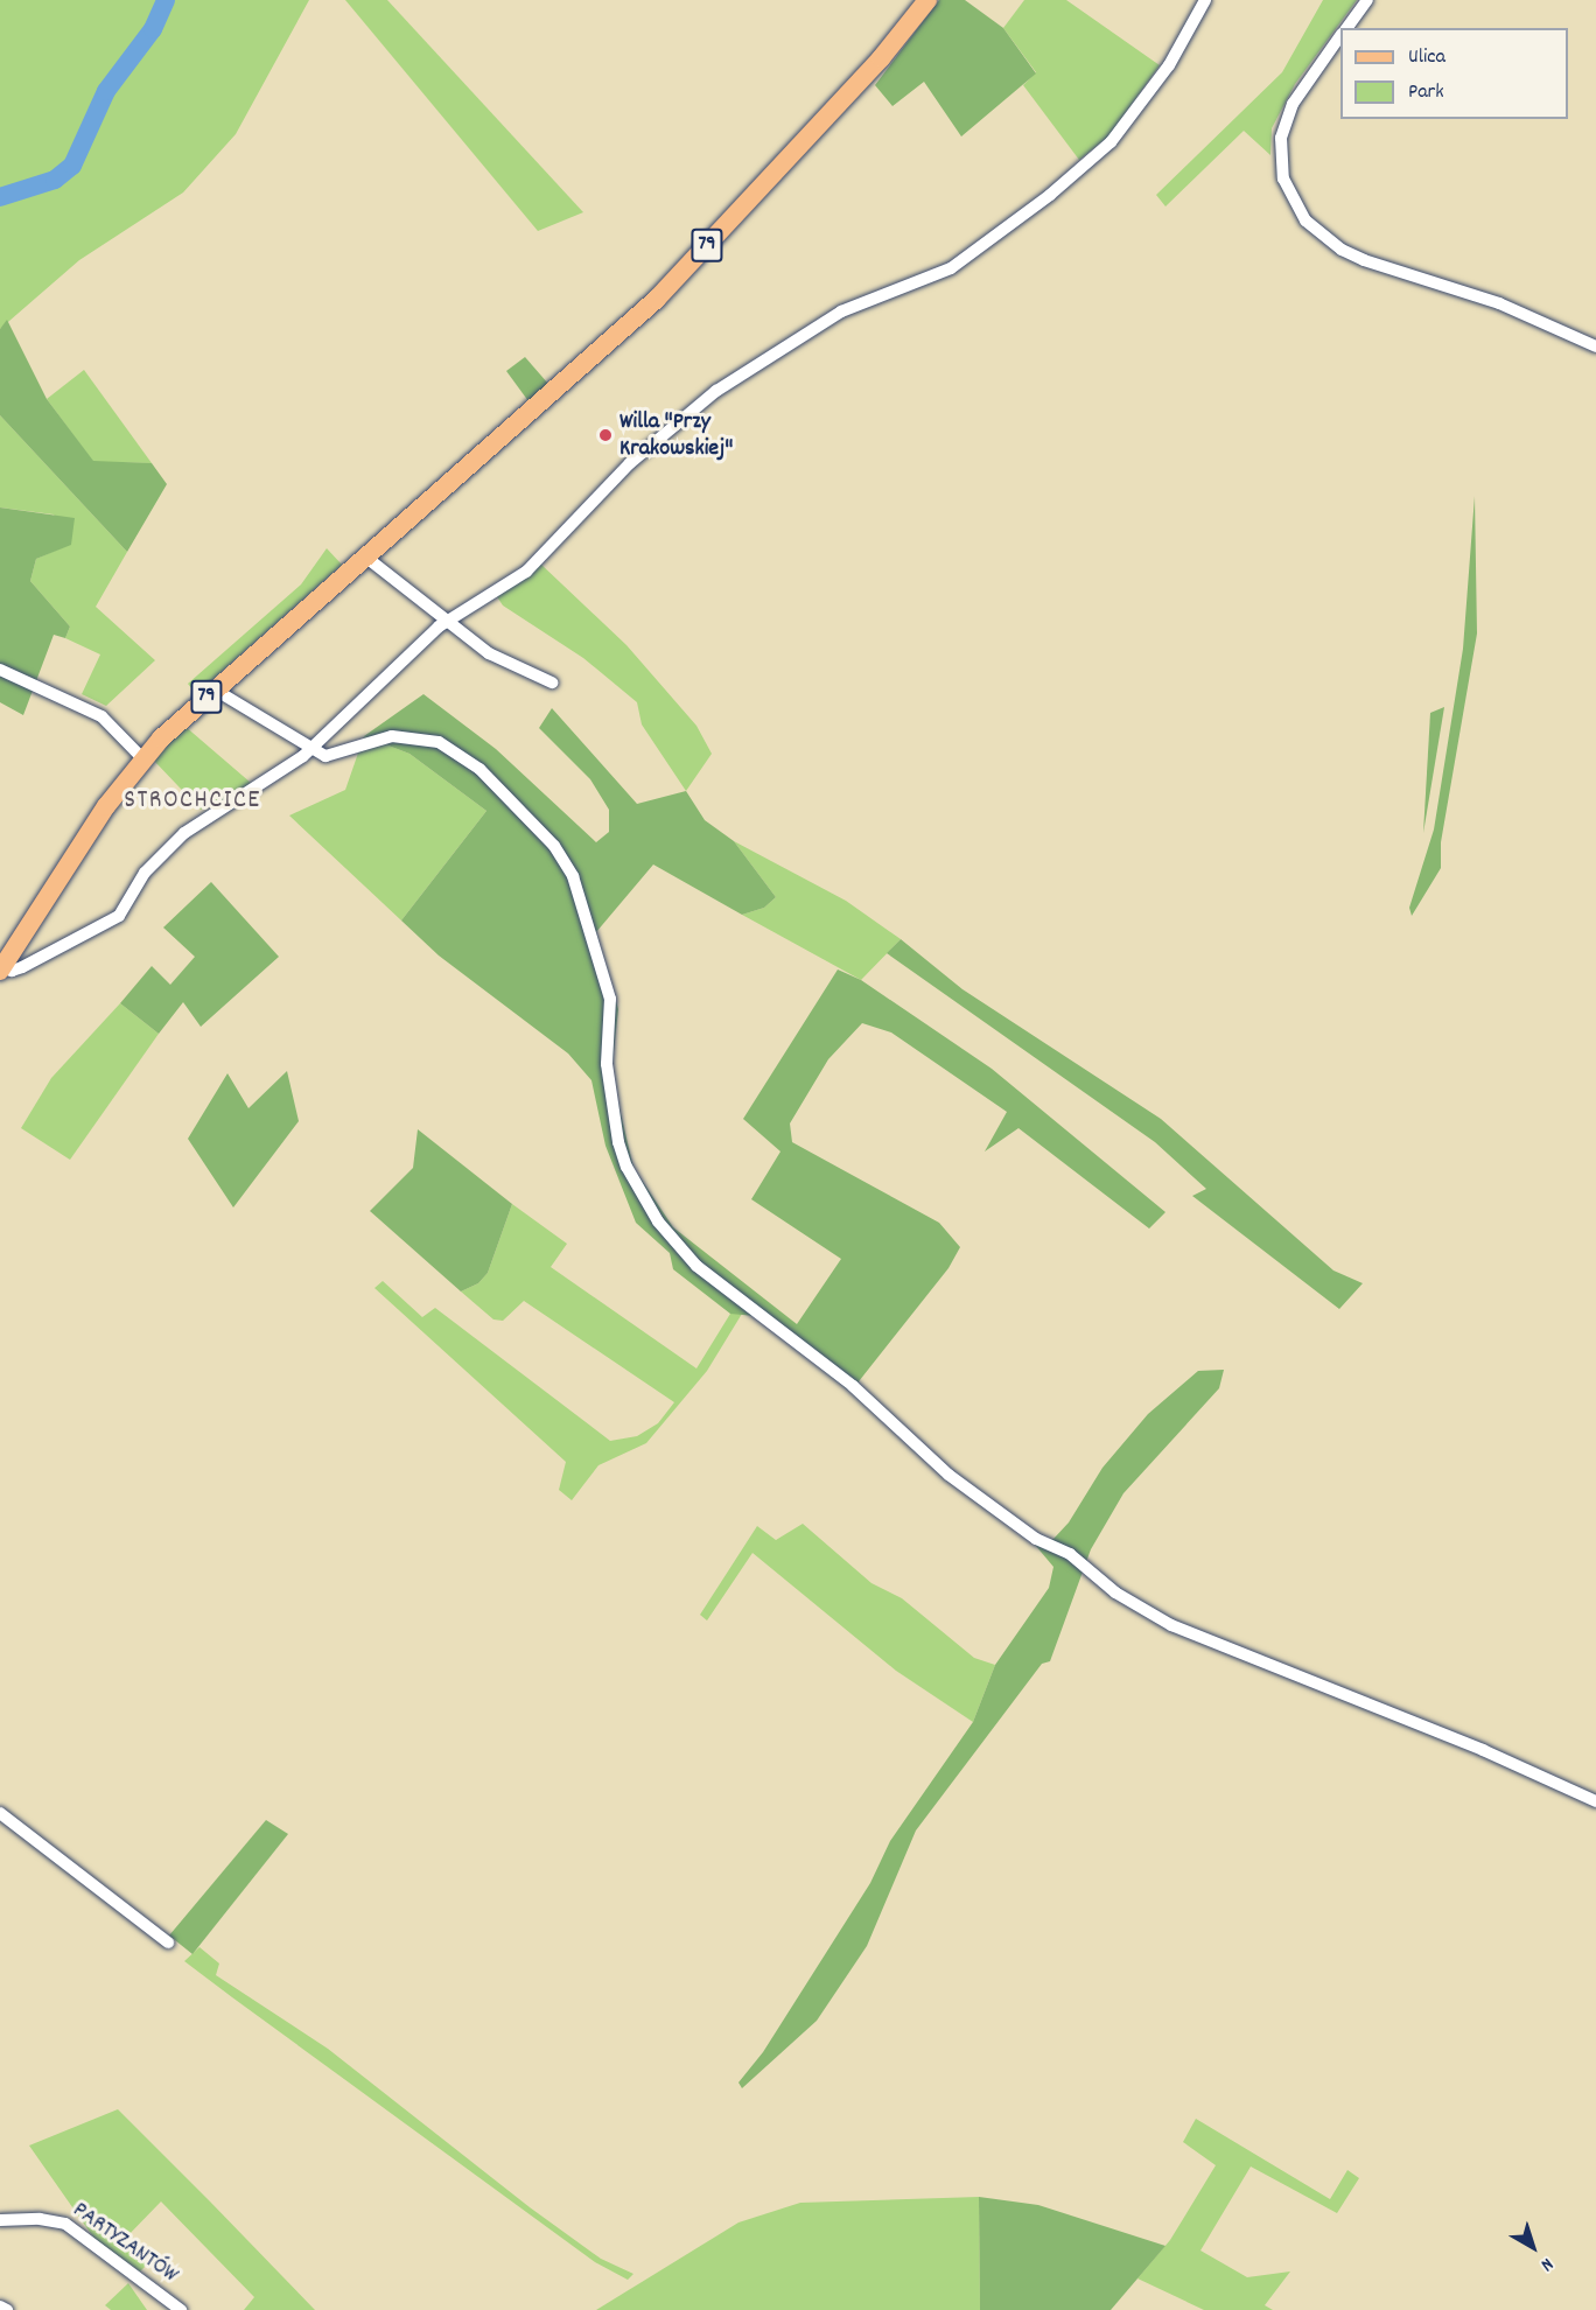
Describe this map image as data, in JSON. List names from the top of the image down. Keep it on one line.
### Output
{"streets":{"main road":["79"],"street":["PARTYZANTÓW"]},"districts":["STROCHCICE"],"places":["Willa \"Przy Krakowskiej\""],"legend":["Ulica","Park"],"north":"bottom right"}
